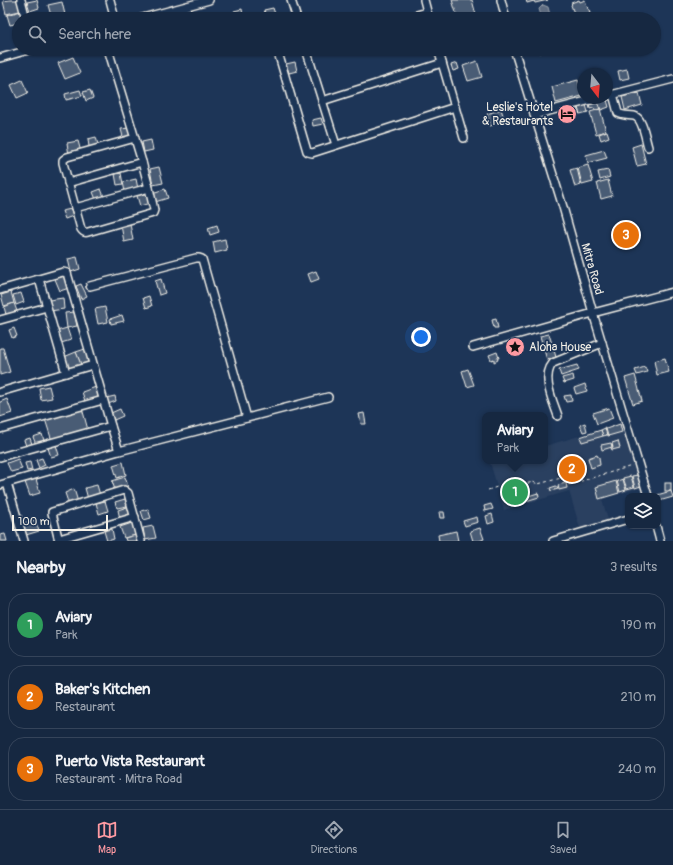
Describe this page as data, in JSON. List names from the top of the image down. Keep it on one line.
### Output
{"streets":{"street":["Mitra Road"]},"places":{"hotel":["Leslie's Hotel & Restaurants"],"place":["Aloha House"]},"scale_bar":"100 m","north":"bottom","page":{"search":"Search here","pins":["3","2","1"],"popup":["Aviary","Park"],"scale":"100 m","heading":["Nearby","3 results"],"list":[{"mark":"1","name":"Aviary","note":"Park","value":"190 m"},{"mark":"2","name":"Baker's Kitchen","note":"Restaurant","value":"210 m"},{"mark":"3","name":"Puerto Vista Restaurant","note":"Restaurant · Mitra Road","value":"240 m"}],"nav":["Map","Directions","Saved"]}}
